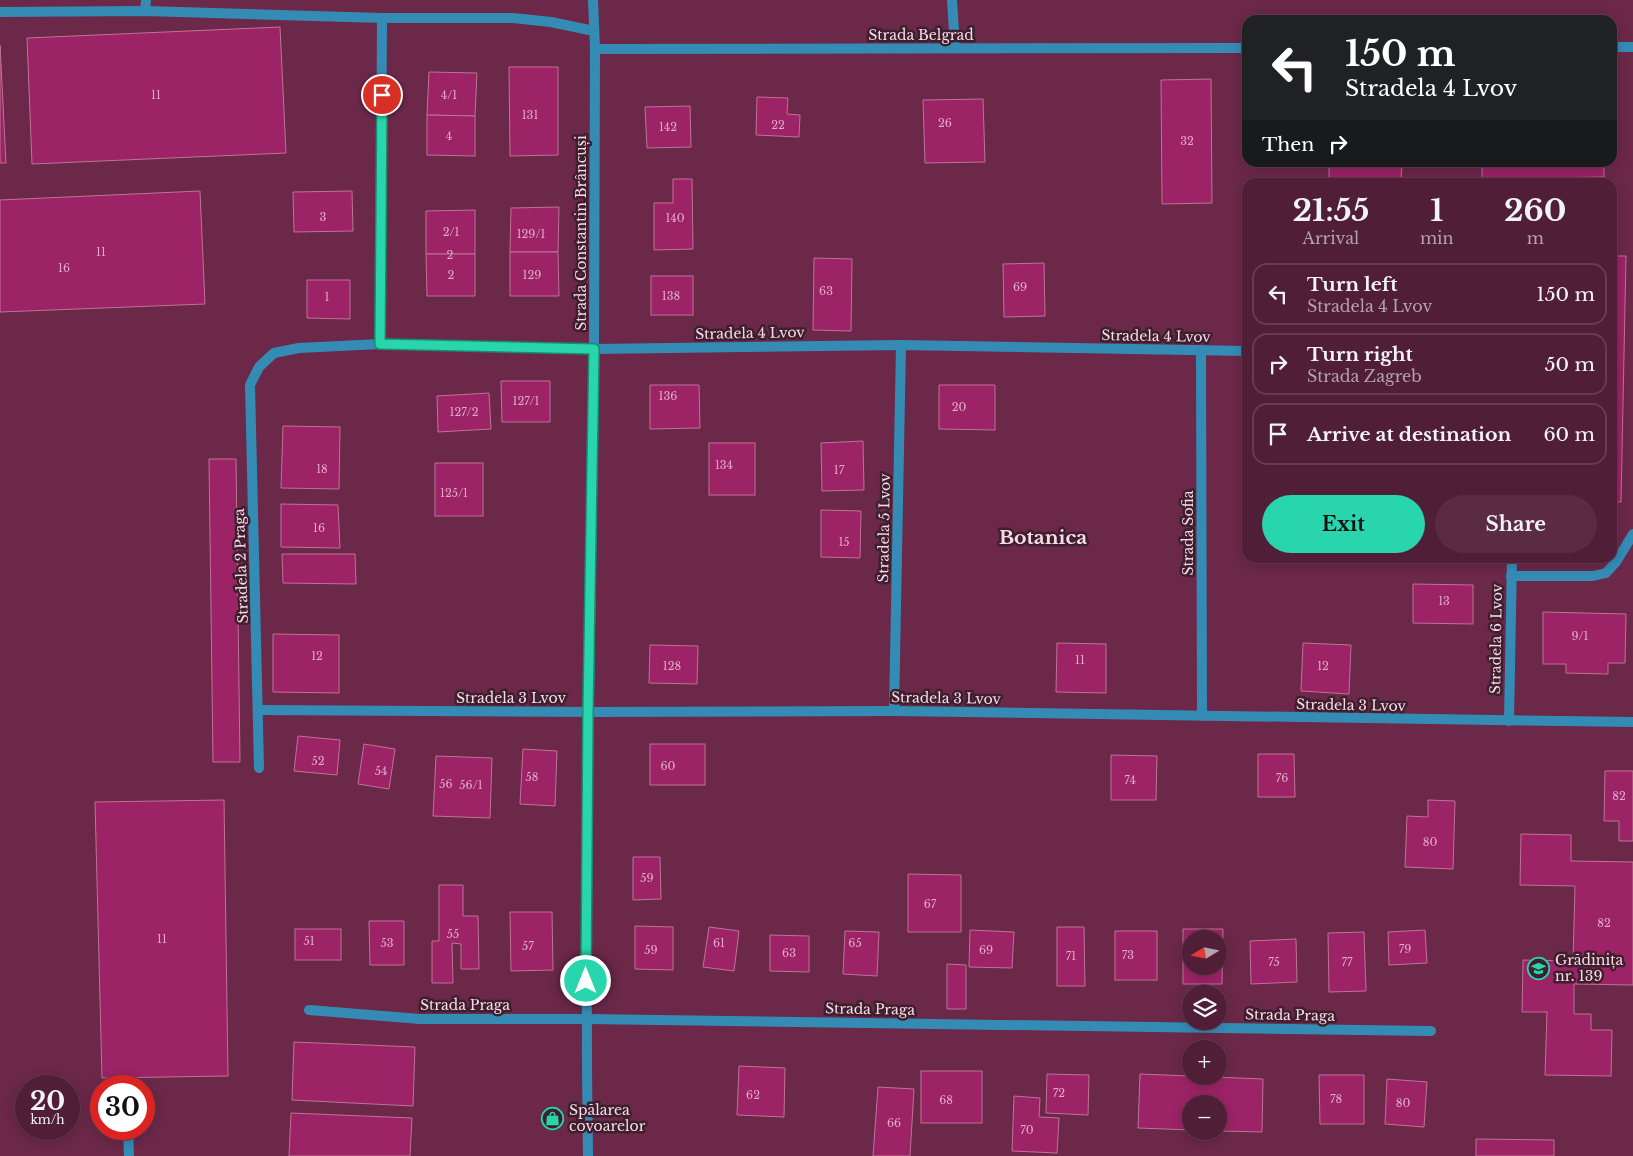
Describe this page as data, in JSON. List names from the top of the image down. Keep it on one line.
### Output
{"streets":{"street":["Strada Belgrad","Strada Constantin Brâncuși","Stradela 4 Lvov","Stradela 5 Lvov","Strada Sofia","Stradela 2 Praga","Stradela 6 Lvov","Stradela 3 Lvov","Strada Praga"]},"crossings":[["Strada Belgrad","Strada Constantin Brâncuși"],["Strada Constantin Brâncuși","Stradela 4 Lvov"],["Strada Constantin Brâncuși","Stradela 3 Lvov"],["Strada Constantin Brâncuși","Strada Praga"],["Stradela 4 Lvov","Stradela 5 Lvov"],["Stradela 4 Lvov","Strada Sofia"],["Stradela 4 Lvov","Stradela 2 Praga"],["Stradela 5 Lvov","Stradela 3 Lvov"],["Strada Sofia","Stradela 3 Lvov"],["Stradela 2 Praga","Stradela 3 Lvov"],["Stradela 6 Lvov","Stradela 3 Lvov"]],"districts":["Botanica"],"places":{"school or university":["Grădinița nr. 139"],"shop":["Spălarea covoarelor"]},"house_numbers":["11","4/1","131","26","22","142","4","32","3","140","2/1","129/1","11","2","16","2","129","69","63","138","1","136","127/1","20","127/2","134","18","17","125/1","16","15","13","9/1","12","11","128","12","52","60","54","58","76","74","56","56/1","82","80","59","67","82","55","11","51","53","61","65","57","79","59","69","63","73","71","75","77","72","62","78","68","80","66","70"],"north":"left","page":{"turn":["150 m","Stradela 4 Lvov"],"then":"Then","eta":["21:55","Arrival","1","min","260","m"],"list":[{"name":"Turn left","note":"Stradela 4 Lvov","value":"150 m"},{"name":"Turn right","note":"Strada Zagreb","value":"50 m"},{"name":"Arrive at destination","value":"60 m"}],"buttons":["Exit","Share"],"map_buttons":["+","−"],"speed":"20 km/h","limit":"30"}}
